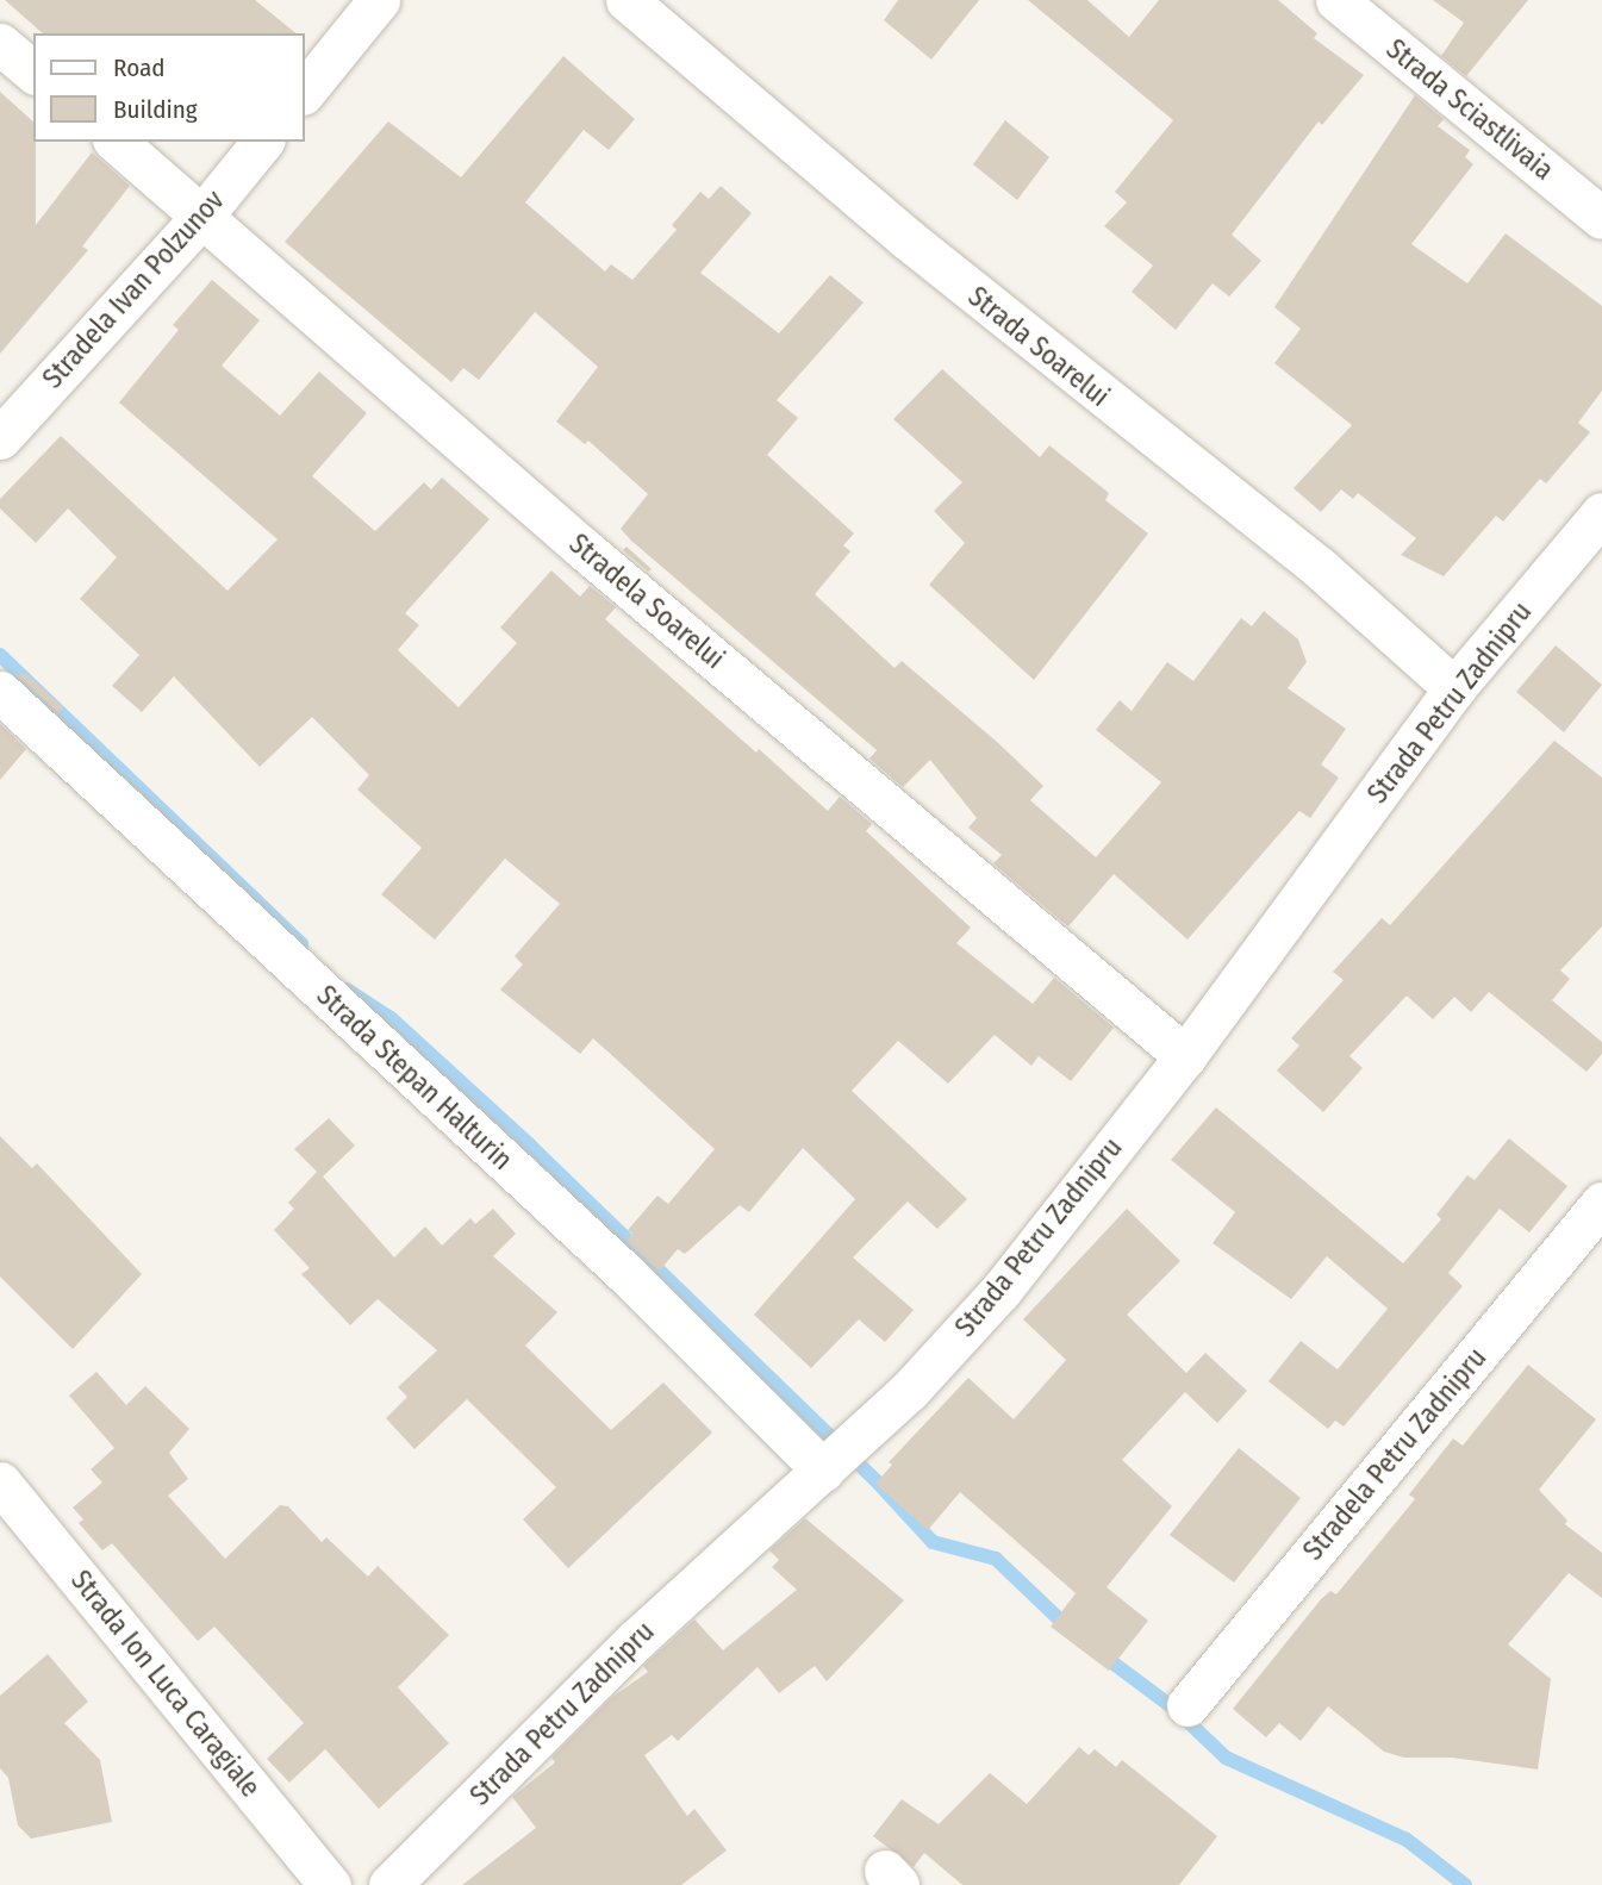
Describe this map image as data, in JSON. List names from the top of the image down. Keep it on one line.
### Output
{"streets":{"street":["Strada Sciastlivaia","Stradela Ivan Polzunov","Strada Soarelui","Stradela Soarelui","Strada Petru Zadnipru","Strada Stepan Halturin","Stradela Petru Zadnipru","Strada Ion Luca Caragiale"]},"crossings":[["Stradela Ivan Polzunov","Stradela Soarelui"],["Strada Soarelui","Strada Petru Zadnipru"],["Stradela Soarelui","Strada Petru Zadnipru"],["Strada Petru Zadnipru","Strada Stepan Halturin"]],"legend":["Road","Building"]}
